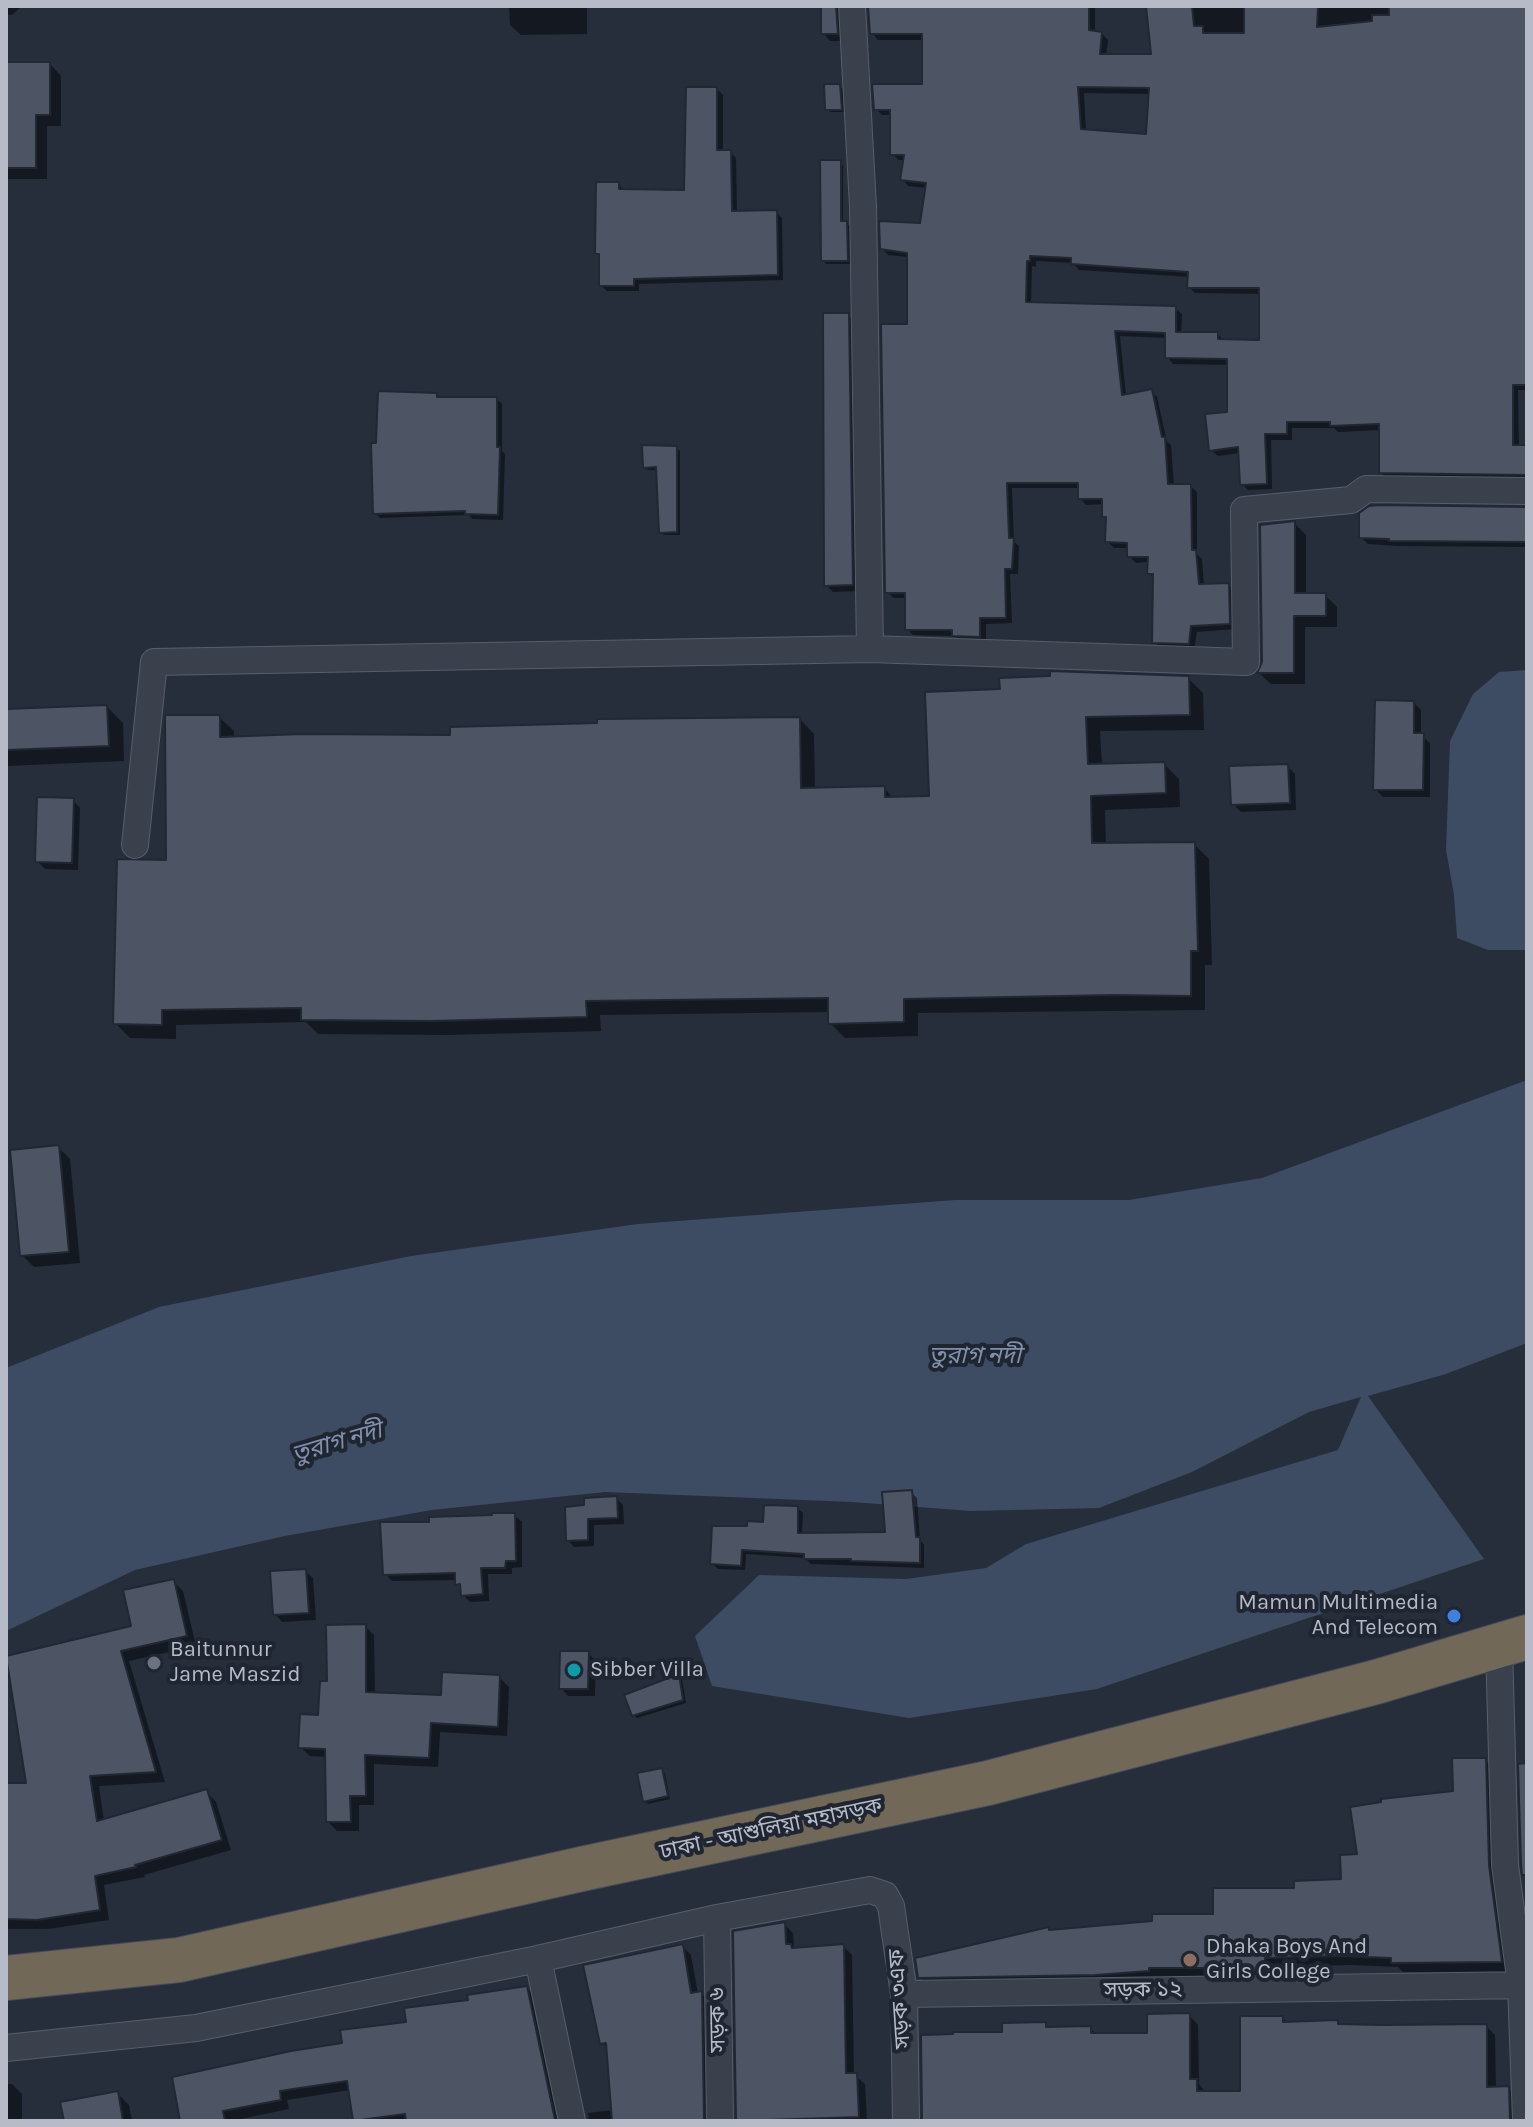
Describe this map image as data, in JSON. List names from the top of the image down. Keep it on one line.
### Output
{"streets":{"highway":["ঢাকা - আশুলিয়া মহাসড়ক"],"street":["সড়ক ১২","সড়ক ৩এফ","সড়ক ৬"]},"crossings":[["সড়ক ১২","সড়ক ৩এফ"],["সড়ক ৩এফ","সড়ক ৬"]],"water":["তুরাগ নদী"],"places":["Mamun Multimedia And Telecom","Baitunnur Jame Maszid","Sibber Villa","Dhaka Boys And Girls College"]}
